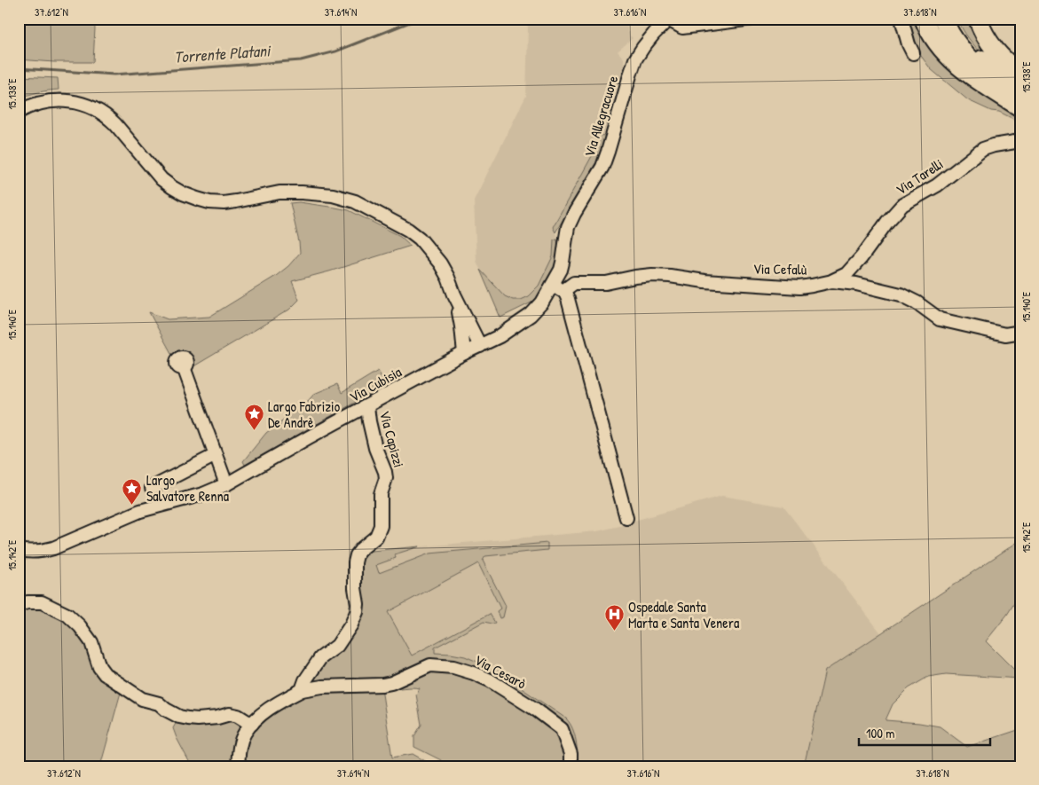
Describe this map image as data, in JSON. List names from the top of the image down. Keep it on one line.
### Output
{"streets":{"street":["Via Allegracuore","Via Tarelli","Via Cefalù","Via Cubisia","Via Capizzi","Via Cesarò"]},"crossings":[["Via Allegracuore","Via Cefalù"],["Via Allegracuore","Via Cubisia"],["Via Tarelli","Via Cefalù"],["Via Cefalù","Via Cubisia"],["Via Cubisia","Via Capizzi"],["Via Capizzi","Via Cesarò"]],"water":["Torrente Platani"],"places":{"place":["Largo Fabrizio De Andrè","Largo Salvatore Renna"],"hospital":["Ospedale Santa Marta e Santa Venera"]},"scale_bar":"100 m","coordinates":["37.612°N","37.614°N","37.616°N","37.618°N","15.138°E","15.140°E","15.142°E"]}
